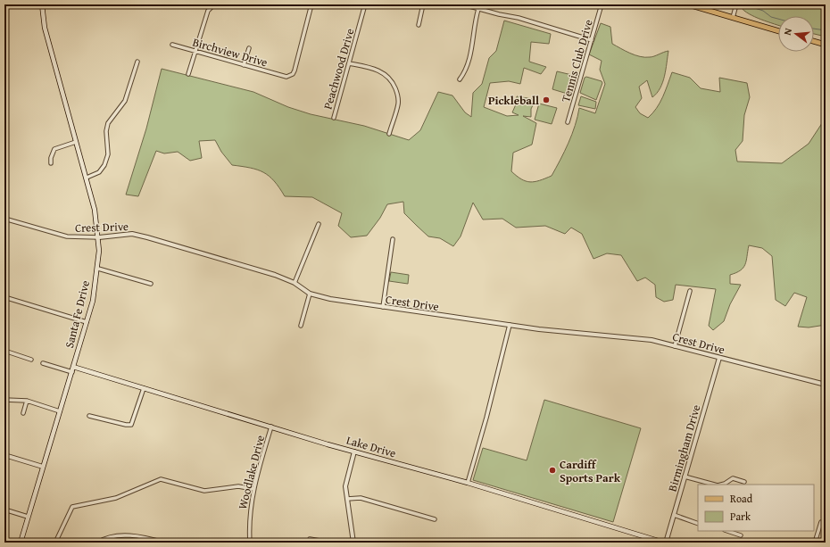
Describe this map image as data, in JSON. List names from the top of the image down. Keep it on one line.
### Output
{"streets":{"main road":["Santa Fe Drive","Lake Drive"],"street":["Birchview Drive","Tennis Club Drive","Peachwood Drive","Crest Drive","Birmingham Drive","Woodlake Drive"]},"crossings":[["Crest Drive","Santa Fe Drive"],["Crest Drive","Birmingham Drive"],["Santa Fe Drive","Lake Drive"],["Lake Drive","Birmingham Drive"],["Lake Drive","Woodlake Drive"]],"places":["Pickleball","Cardiff Sports Park"],"legend":["Road","Park"],"north":"left"}
